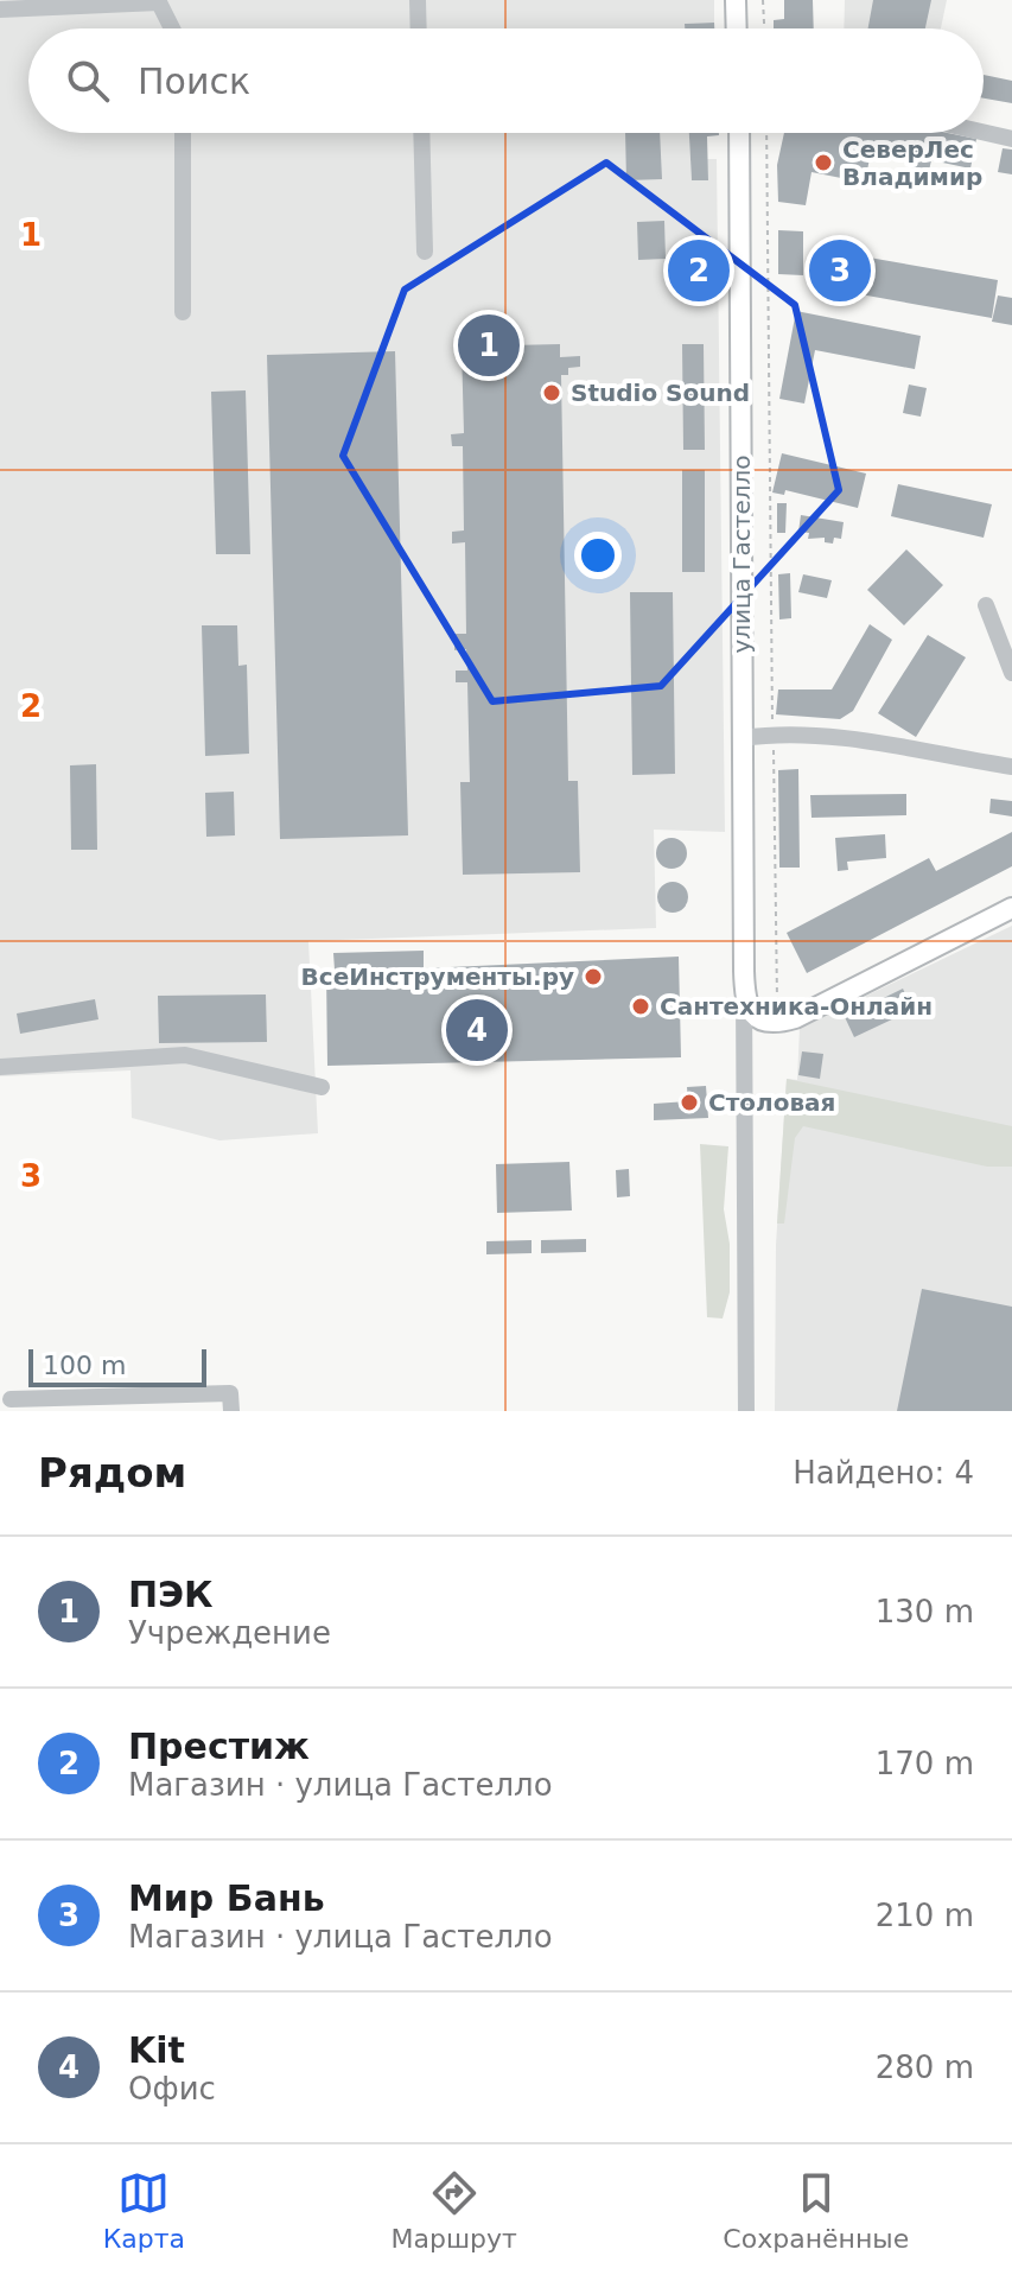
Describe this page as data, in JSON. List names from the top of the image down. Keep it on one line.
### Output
{"streets":{"main road":["улица Гастелло"]},"places":["СеверЛес Владимир","Studio Sound","ВсеИнструменты.ру","Сантехника-Онлайн","Столовая"],"scale_bar":"100 m","page":{"search":"Поиск","pins":["2","3","1","4"],"scale":"100 m","heading":["Рядом","Найдено: 4"],"list":[{"mark":"1","name":"ПЭК","note":"Учреждение","value":"130 m"},{"mark":"2","name":"Престиж","note":"Магазин · улица Гастелло","value":"170 m"},{"mark":"3","name":"Мир Бань","note":"Магазин · улица Гастелло","value":"210 m"},{"mark":"4","name":"Kit","note":"Офис","value":"280 m"}],"nav":["Карта","Маршрут","Сохранённые"]},"grid":{"rows":["1","2","3"]}}
